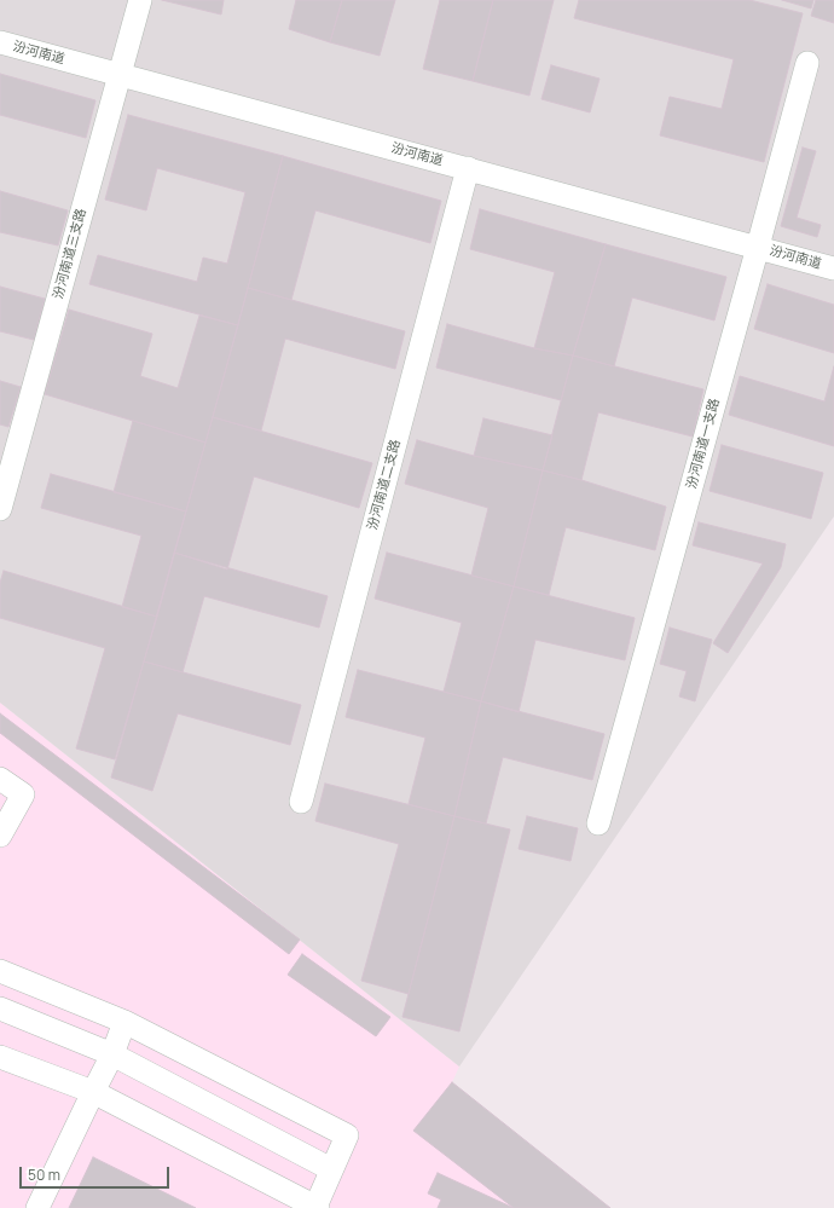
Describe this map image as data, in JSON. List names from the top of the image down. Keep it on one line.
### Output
{"streets":{"street":["汾河南道","汾河南道三支路","汾河南道一支路","汾河南道二支路"]},"crossings":[["汾河南道","汾河南道三支路"],["汾河南道","汾河南道一支路"],["汾河南道","汾河南道二支路"]],"scale_bar":"50 m"}
